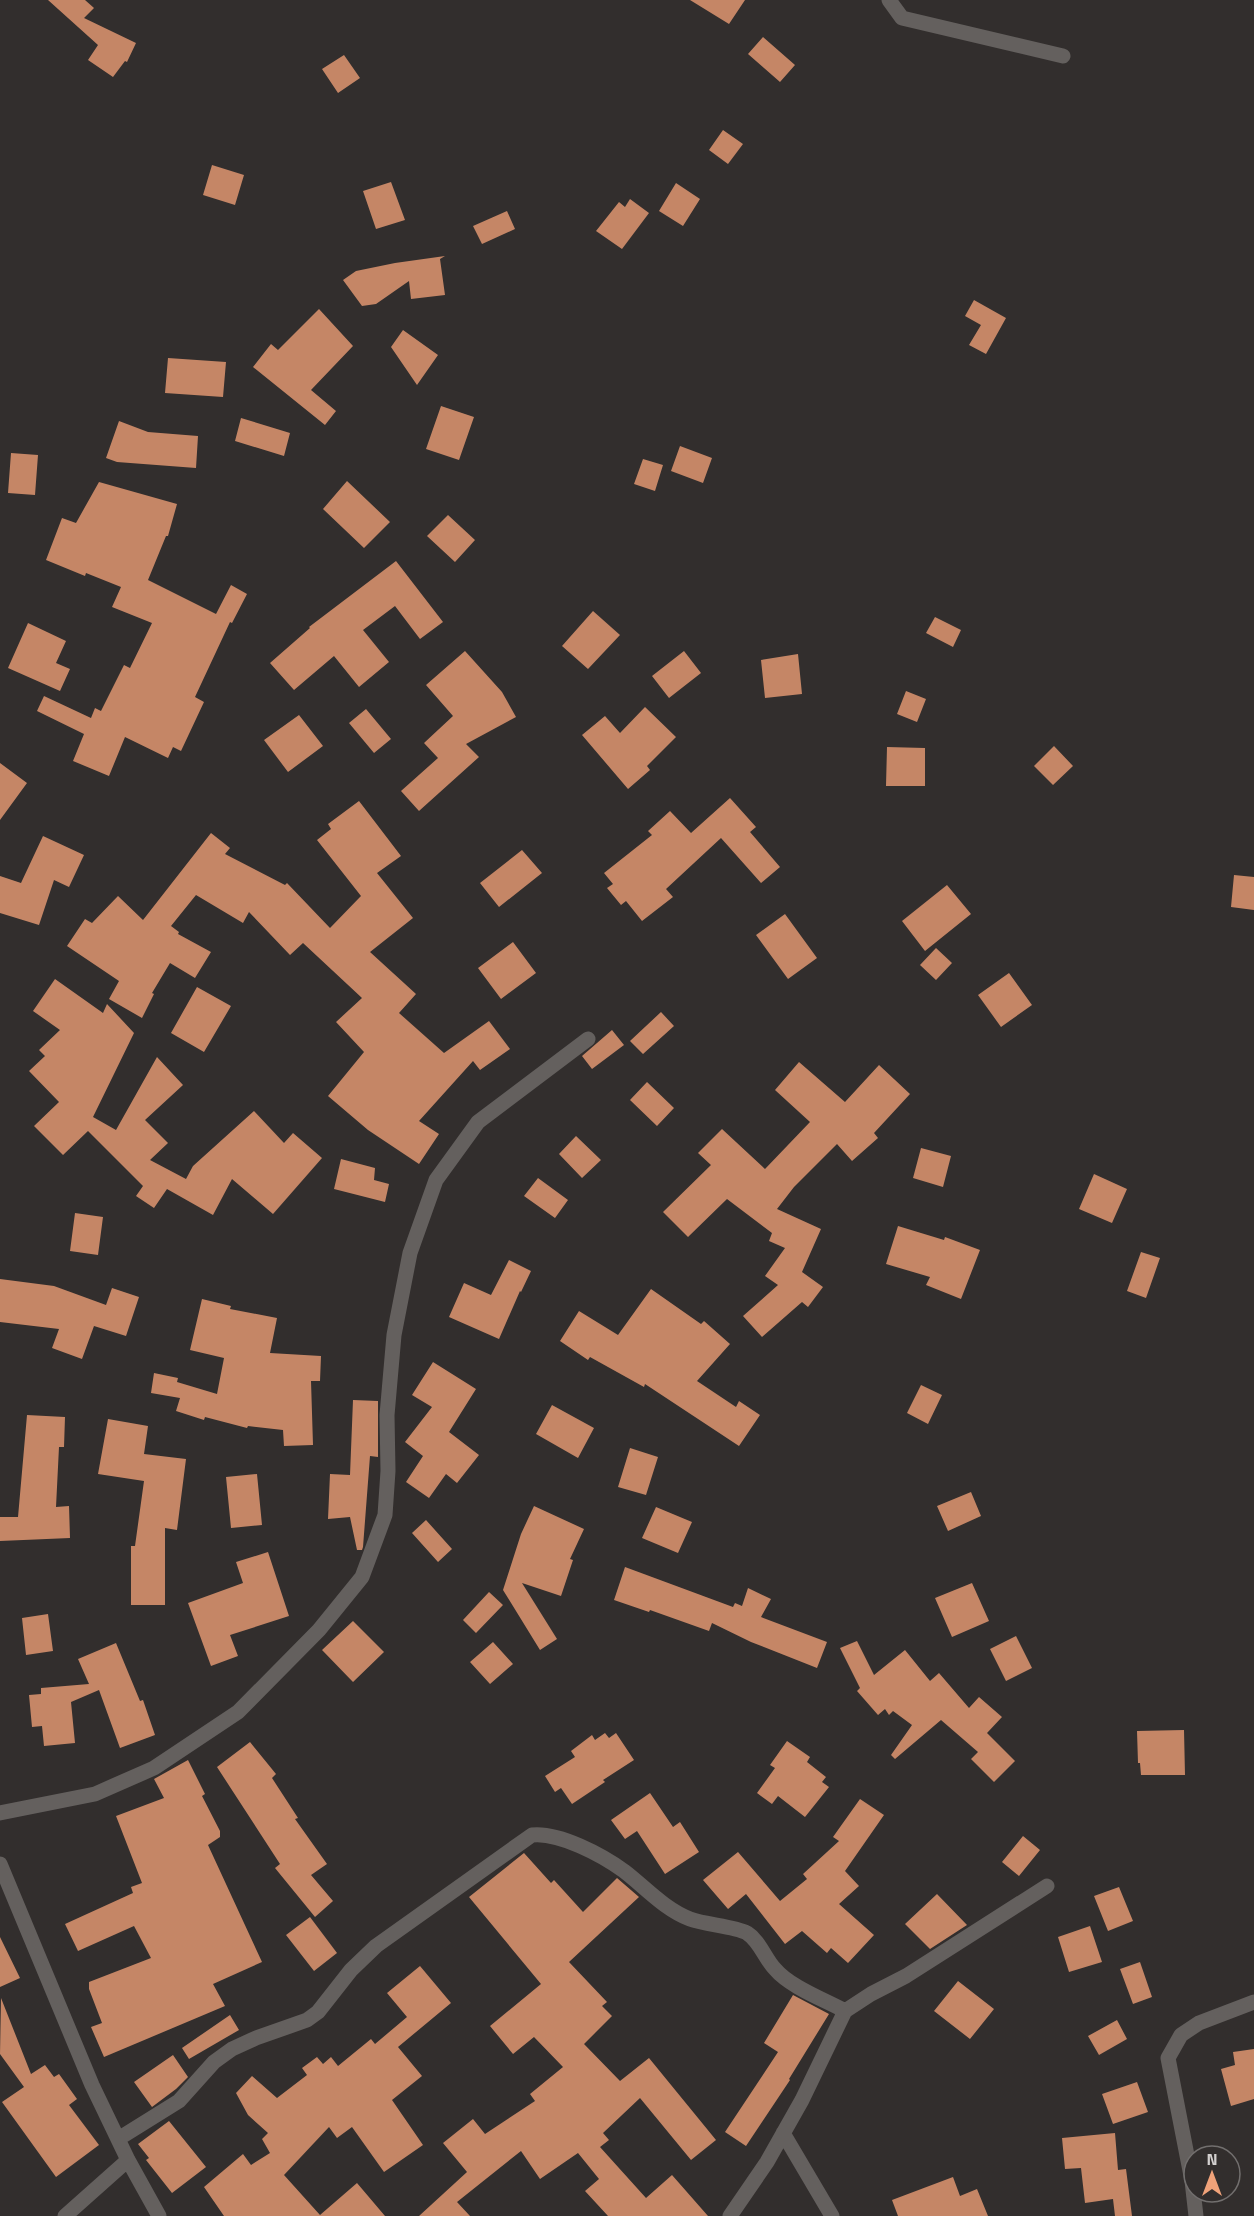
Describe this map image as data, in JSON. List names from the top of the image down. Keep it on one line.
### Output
{"north":"top"}
